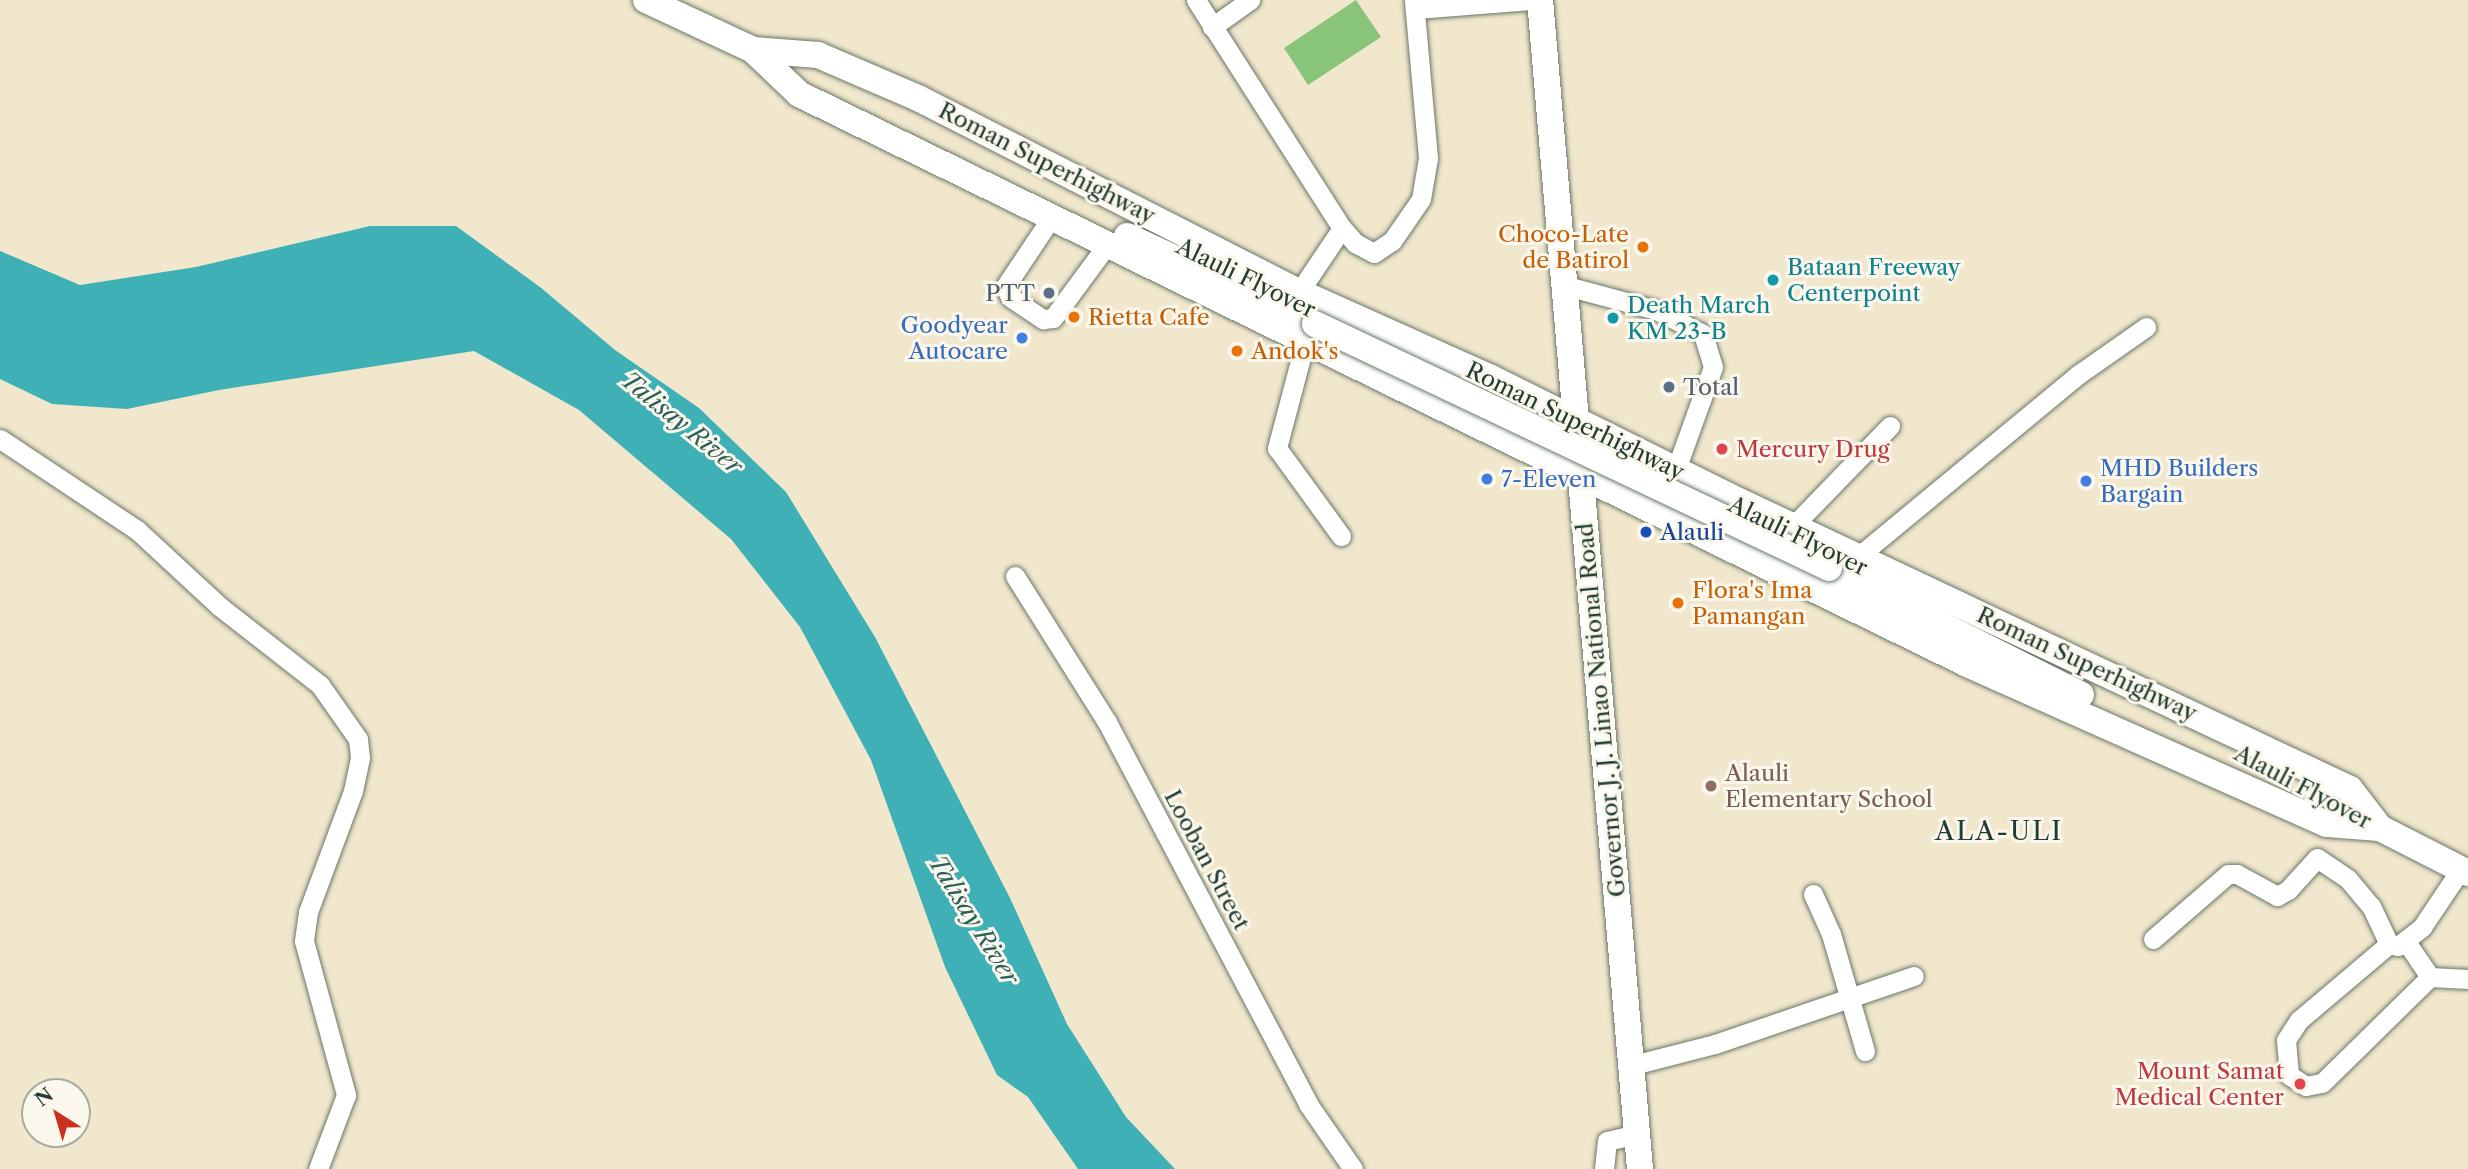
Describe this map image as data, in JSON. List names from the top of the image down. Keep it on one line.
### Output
{"streets":{"main road":["Roman Superhighway","Alauli Flyover","Governor J. J. Linao National Road"],"street":["Looban Street"]},"crossings":[["Roman Superhighway","Alauli Flyover"],["Roman Superhighway","Governor J. J. Linao National Road"]],"districts":["ALA-ULI"],"water":["Talisay River"],"places":["Choco-Late de Batirol","Bataan Freeway Centerpoint","PTT","Rietta Cafe","Death March KM 23-B","Goodyear Autocare","Andok's","Total","Mercury Drug","7-Eleven","MHD Builders Bargain","Alauli","Flora's Ima Pamangan","Alauli Elementary School","Mount Samat Medical Center"],"north":"top left"}
